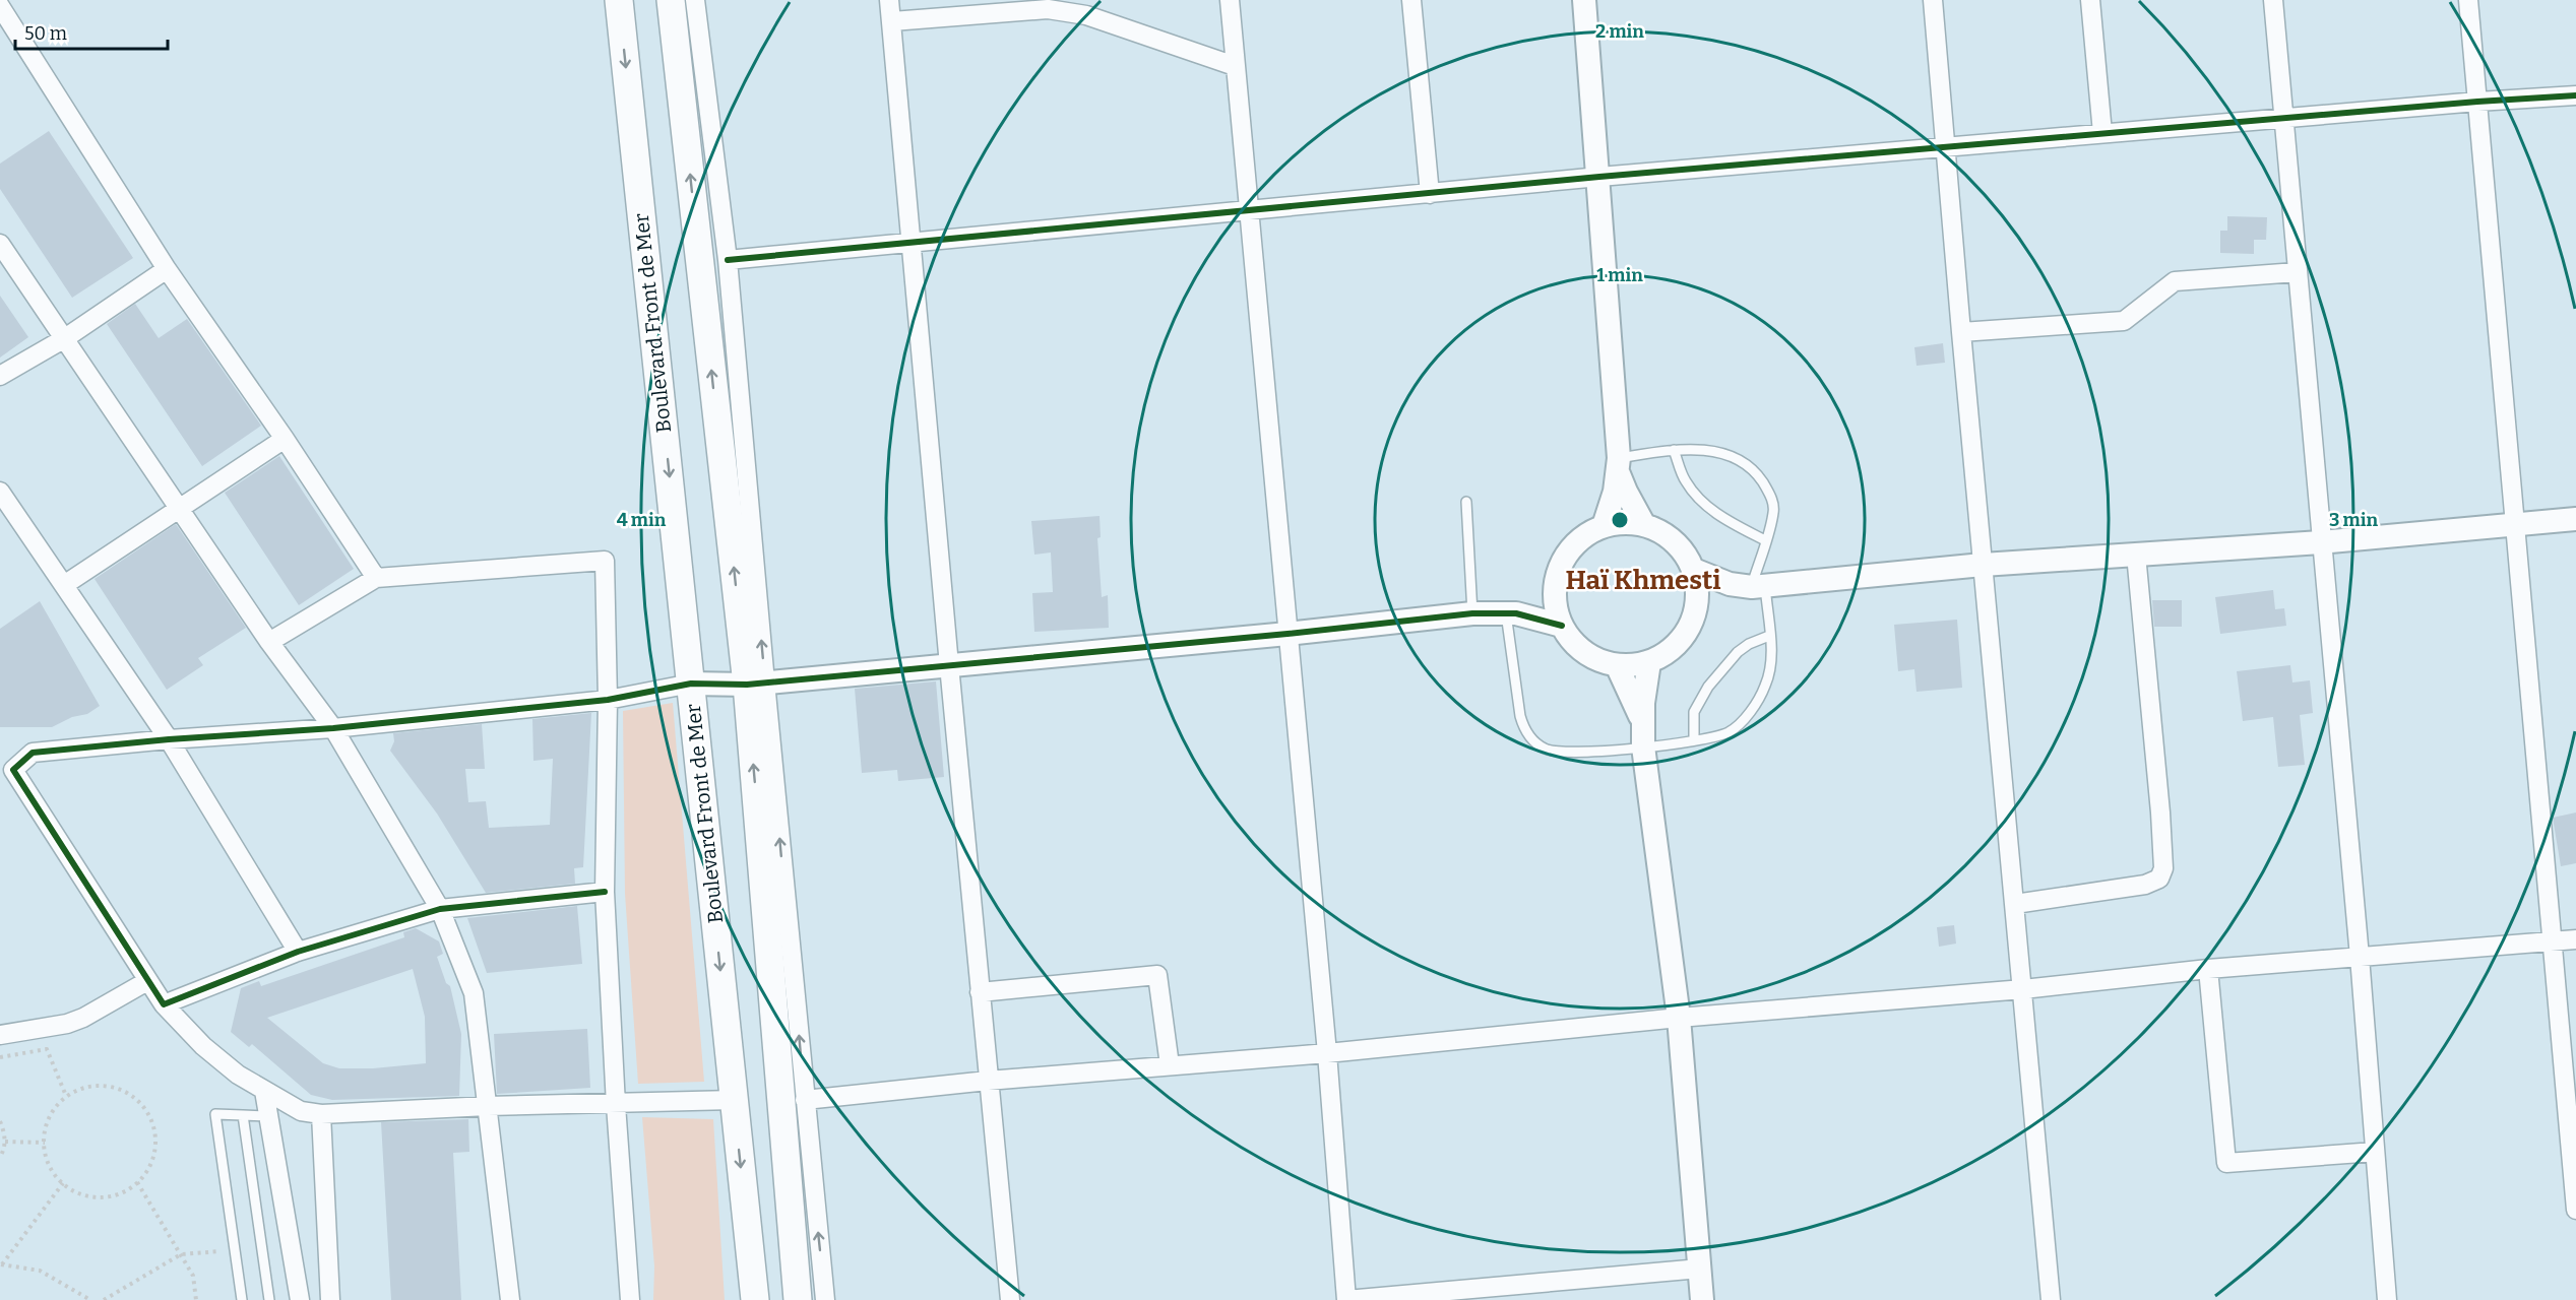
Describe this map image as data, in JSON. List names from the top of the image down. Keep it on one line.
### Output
{"streets":{"main road":["Boulevard Front de Mer"]},"districts":["Haï Khmesti"],"scale_bar":"50 m","rings":["2 min","1 min","3 min","4 min"]}
